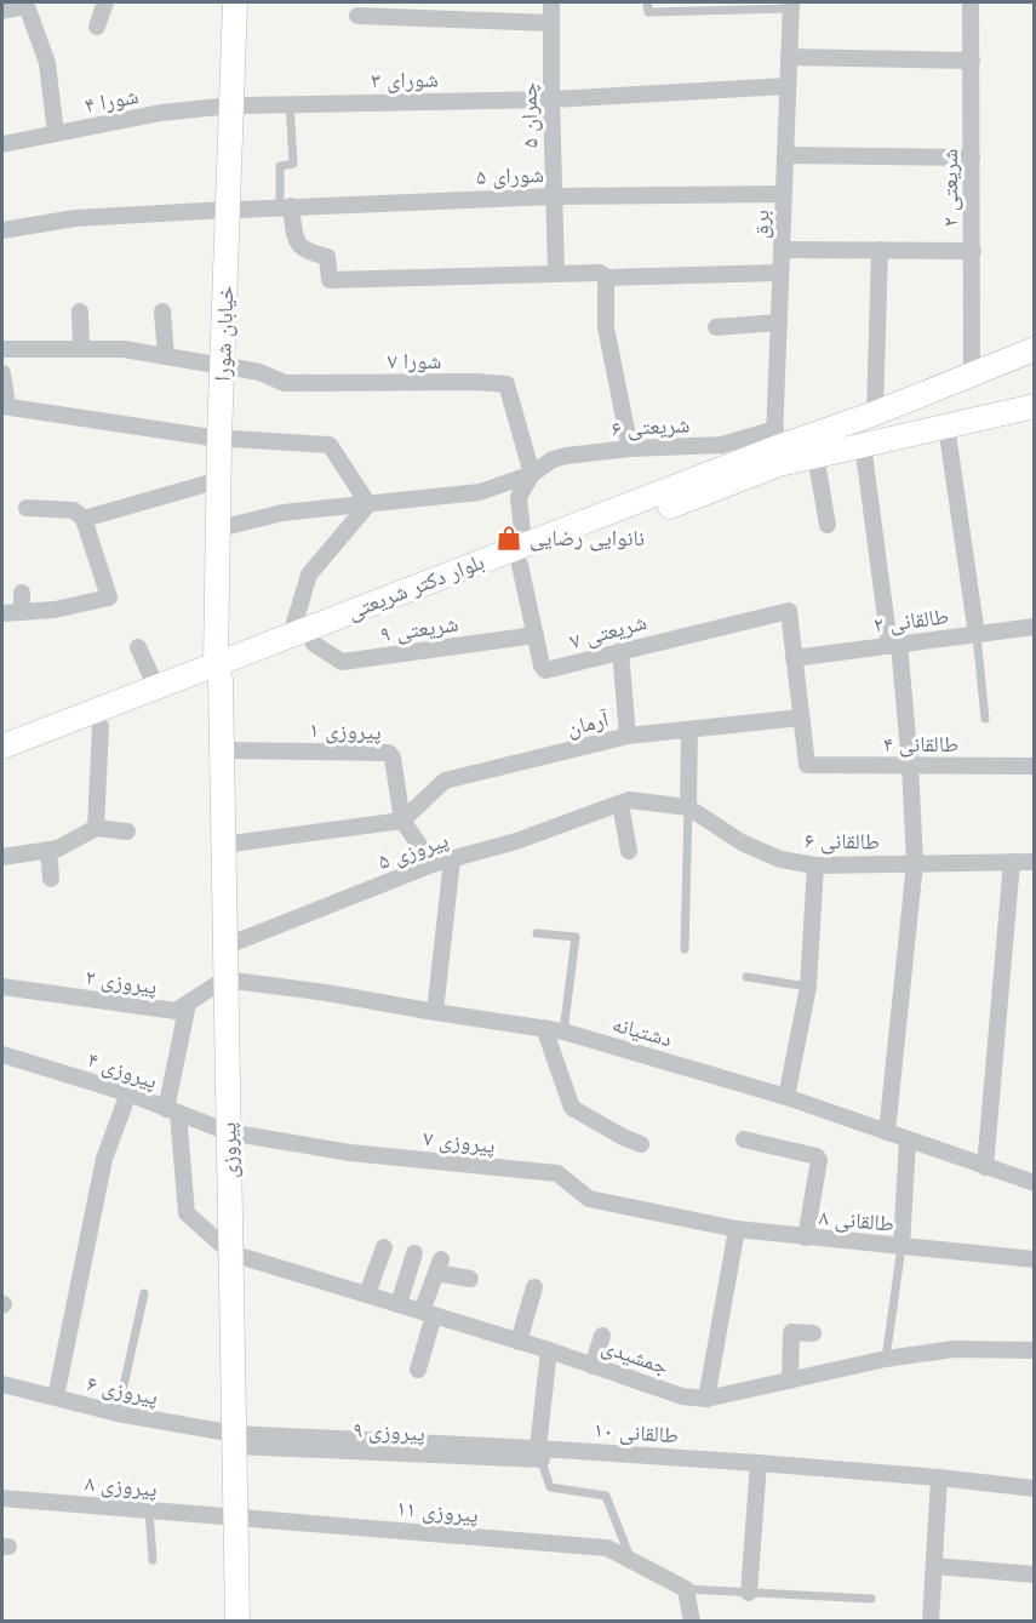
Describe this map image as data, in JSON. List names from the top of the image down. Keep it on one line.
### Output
{"streets":{"street":["شورای ۳","شورا ۴","چمران ۵","شورای ۵","شریعتی ۲","برق","خیابان شورا","شورا ۷","شریعتی ۶","بلوار دکتر شریعتی","طالقانی ۲","شریعتی ۹","شریعتی ۷","آرمان","پیروزی ۱","طالقانی ۴","طالقانی ۶","پیروزی ۵","پیروزی ۲","دشتیانه","پیروزی ۴","پیروزی ۷","پیروزی","طالقانی ۸","جمشیدی","پیروزی ۶","طالقانی ۱۰","پیروزی ۸","پیروزی ۱۱"]},"crossings":[["شورای ۳","شورا ۴"],["شورای ۳","چمران ۵"],["شورای ۳","برق"],["شورای ۳","خیابان شورا"],["شورا ۴","خیابان شورا"],["چمران ۵","شورای ۵"],["شورای ۵","برق"],["شورای ۵","خیابان شورا"],["شریعتی ۲","بلوار دکتر شریعتی"],["برق","بلوار دکتر شریعتی"],["خیابان شورا","شورا ۷"],["خیابان شورا","شریعتی ۶"],["خیابان شورا","بلوار دکتر شریعتی"],["خیابان شورا","پیروزی"],["شورا ۷","شریعتی ۶"],["شورا ۷","شریعتی ۷"],["شریعتی ۶","بلوار دکتر شریعتی"],["شریعتی ۶","شریعتی ۷"],["بلوار دکتر شریعتی","شریعتی ۹"],["بلوار دکتر شریعتی","شریعتی ۷"],["بلوار دکتر شریعتی","پیروزی"],["طالقانی ۲","شریعتی ۷"],["شریعتی ۹","شریعتی ۷"],["آرمان","پیروزی ۱"],["آرمان","طالقانی ۴"],["پیروزی ۱","پیروزی ۵"],["پیروزی ۱","پیروزی"],["طالقانی ۶","پیروزی ۵"],["پیروزی ۵","پیروزی"],["پیروزی ۲","دشتیانه"],["پیروزی ۲","پیروزی"],["دشتیانه","پیروزی"],["پیروزی ۴","پیروزی ۷"],["پیروزی ۴","پیروزی"],["پیروزی ۷","پیروزی"],["پیروزی ۷","طالقانی ۸"],["پیروزی","جمشیدی"],["پیروزی","پیروزی ۶"],["پیروزی","طالقانی ۱۰"],["پیروزی","پیروزی ۸"],["پیروزی","پیروزی ۱۱"],["پیروزی ۶","طالقانی ۱۰"],["پیروزی ۸","پیروزی ۱۱"]],"places":{"shop":["نانوایی رضایی"]}}
